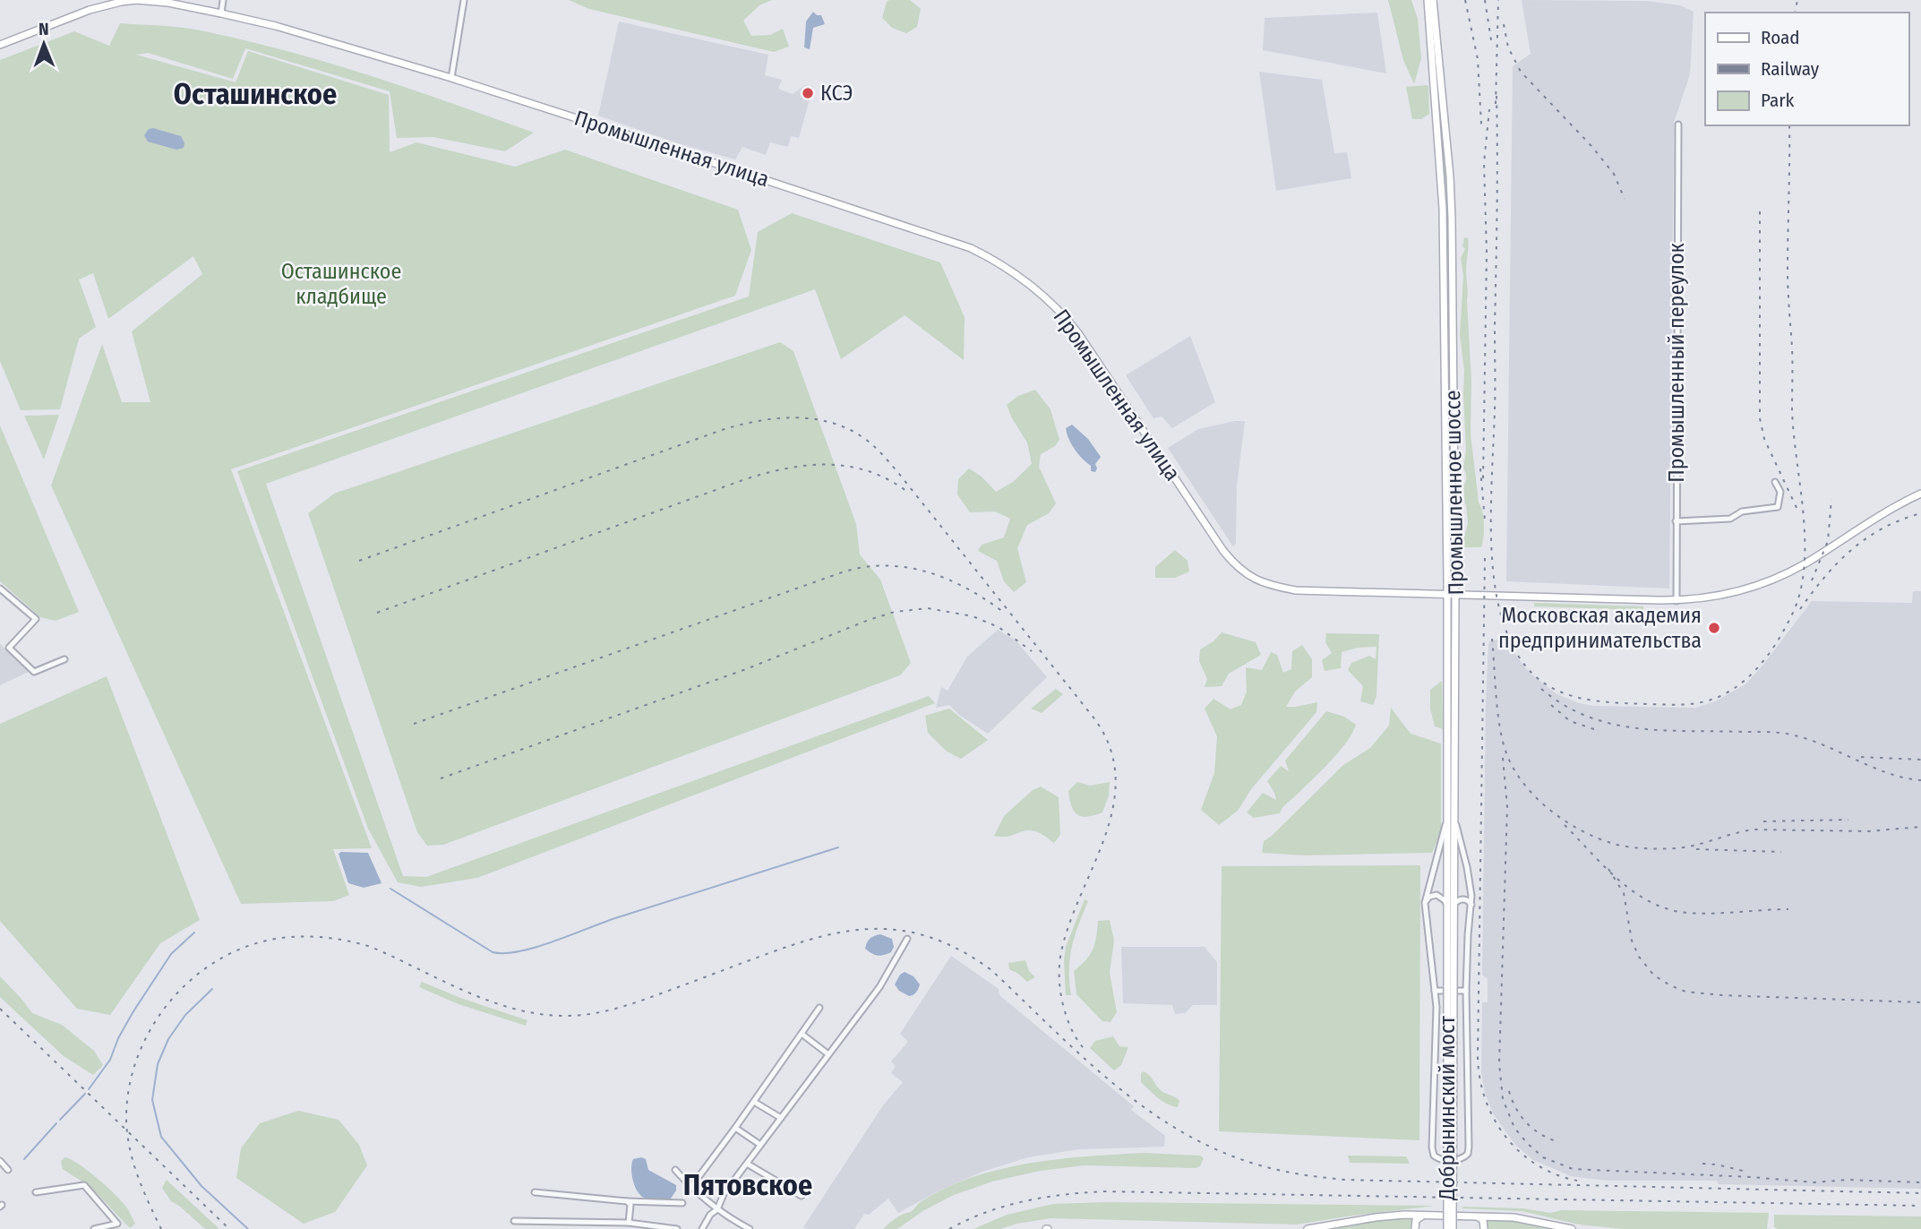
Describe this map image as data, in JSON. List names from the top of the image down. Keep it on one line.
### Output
{"streets":{"main road":["Промышленная улица","Промышленное шоссе","Добрынинский мост"],"street":["Промышленный переулок"]},"crossings":[["Промышленная улица","Промышленный переулок"],["Промышленная улица","Промышленное шоссе"],["Промышленное шоссе","Добрынинский мост"]],"districts":["Осташинское","Пятовское"],"parks":["Осташинское кладбище"],"places":["КСЭ","Московская академия предпринимательства"],"legend":["Road","Railway","Park"],"north":"top"}
